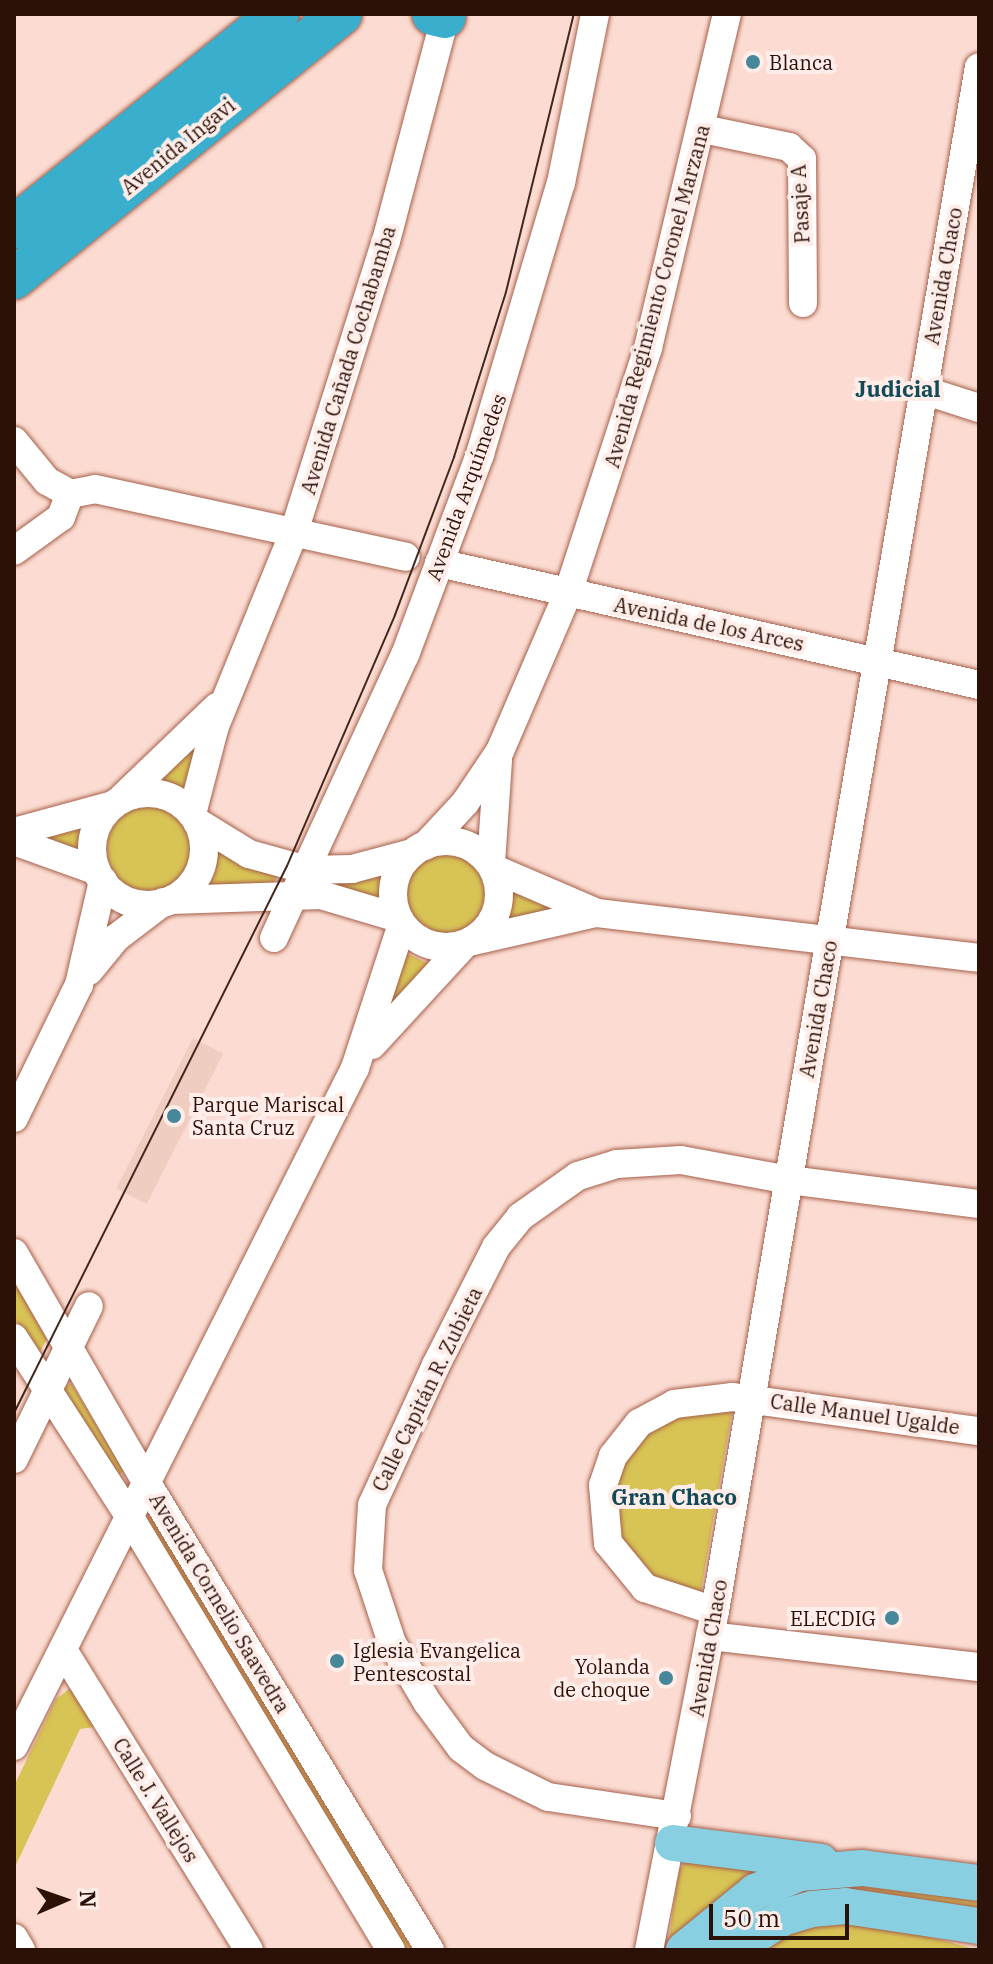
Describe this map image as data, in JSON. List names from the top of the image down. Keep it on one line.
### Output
{"streets":{"highway":["Avenida Ingavi"],"street":["Pasaje A","Avenida Chaco","Avenida Regimiento Coronel Marzana","Avenida Cañada Cochabamba","Avenida Arquímedes","Avenida de los Arces","Calle Capitán R. Zubieta","Calle Manuel Ugalde","Avenida Cornelio Saavedra","Calle J. Vallejos"]},"crossings":[["Pasaje A","Avenida Regimiento Coronel Marzana"],["Avenida Chaco","Avenida de los Arces"],["Avenida Chaco","Calle Capitán R. Zubieta"],["Avenida Chaco","Calle Manuel Ugalde"],["Avenida Regimiento Coronel Marzana","Avenida de los Arces"],["Avenida Arquímedes","Avenida de los Arces"]],"districts":["Judicial","Gran Chaco"],"places":["Blanca","Parque Mariscal Santa Cruz","ELECDIG","Iglesia Evangelica Pentescostal","Yolanda de choque"],"scale_bar":"50 m","north":"right"}
